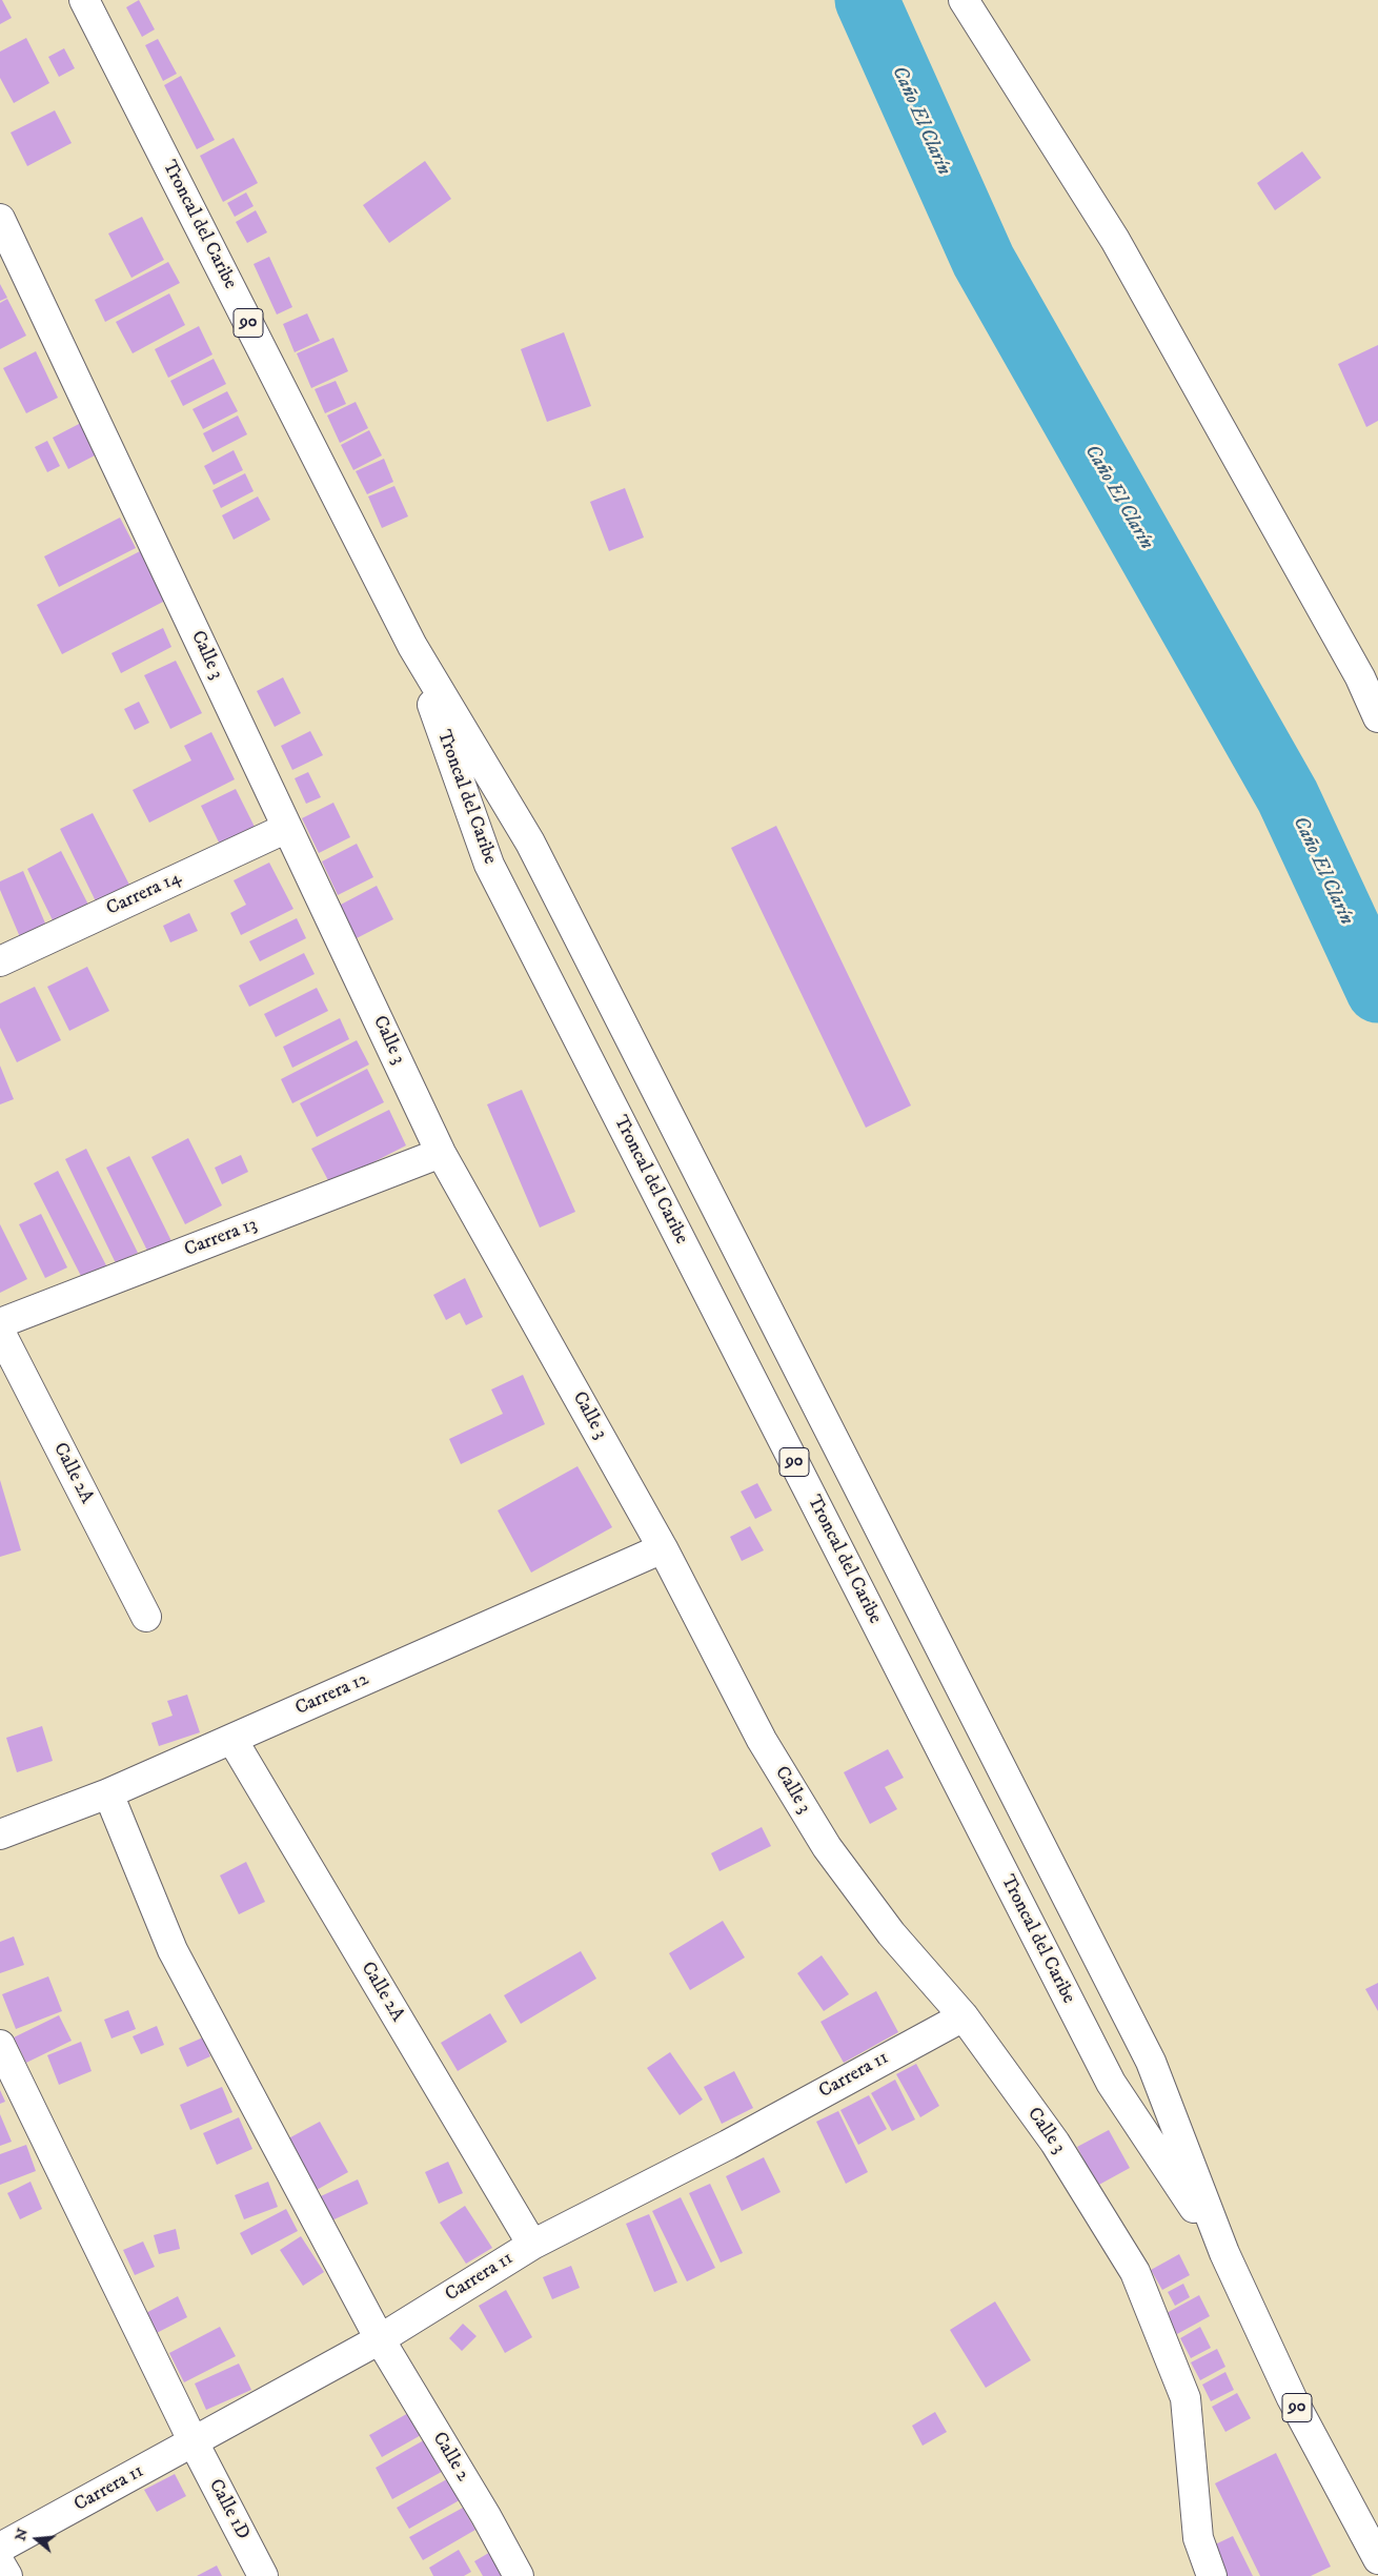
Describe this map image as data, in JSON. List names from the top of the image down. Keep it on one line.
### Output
{"streets":{"main road":["Troncal del Caribe","90","Calle 3","Carrera 14","Carrera 13","Calle 2A","Carrera 12","Carrera 11","Calle 2","Calle 1D"]},"crossings":[["Calle 3","Carrera 14"],["Calle 3","Carrera 13"],["Calle 3","Carrera 12"],["Calle 3","Carrera 11"],["Calle 2A","Carrera 12"],["Calle 2A","Carrera 11"],["Carrera 12","Calle 2"],["Carrera 11","Calle 2"],["Carrera 11","Calle 1D"]],"water":["Caño El Clarín"],"north":"left"}
